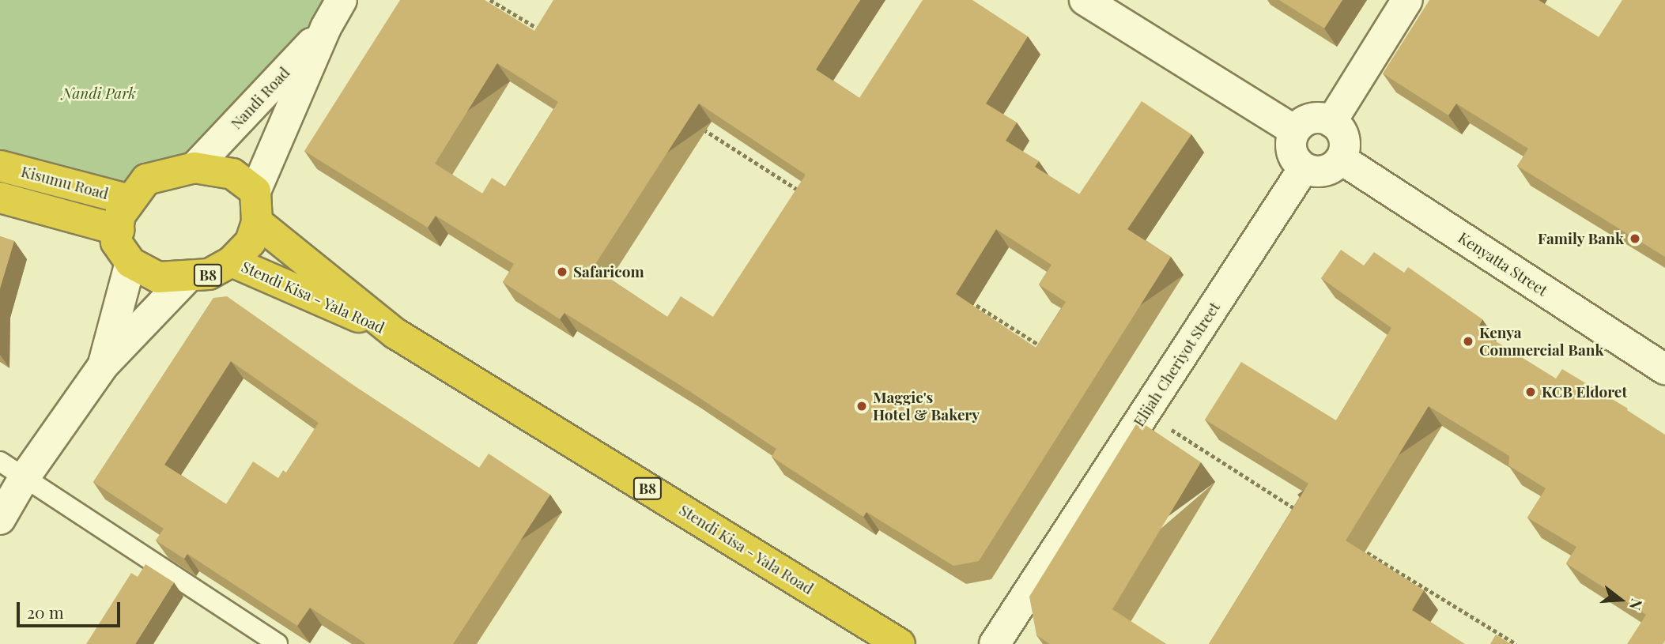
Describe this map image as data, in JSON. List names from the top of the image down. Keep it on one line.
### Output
{"streets":{"highway":["Kisumu Road","B8","Stendi Kisa - Yala Road"],"street":["Nandi Road","Kenyatta Street","Elijah Cheriyot Street"]},"crossings":[["Nandi Road","Kisumu Road"],["Nandi Road","B8"],["Nandi Road","Stendi Kisa - Yala Road"],["Kisumu Road","B8"],["Kisumu Road","Stendi Kisa - Yala Road"],["Kenyatta Street","Elijah Cheriyot Street"],["B8","Stendi Kisa - Yala Road"]],"parks":["Nandi Park"],"places":["Family Bank","Safaricom","Kenya Commercial Bank","KCB Eldoret","Maggie's Hotel & Bakery"],"scale_bar":"20 m","north":"right"}
